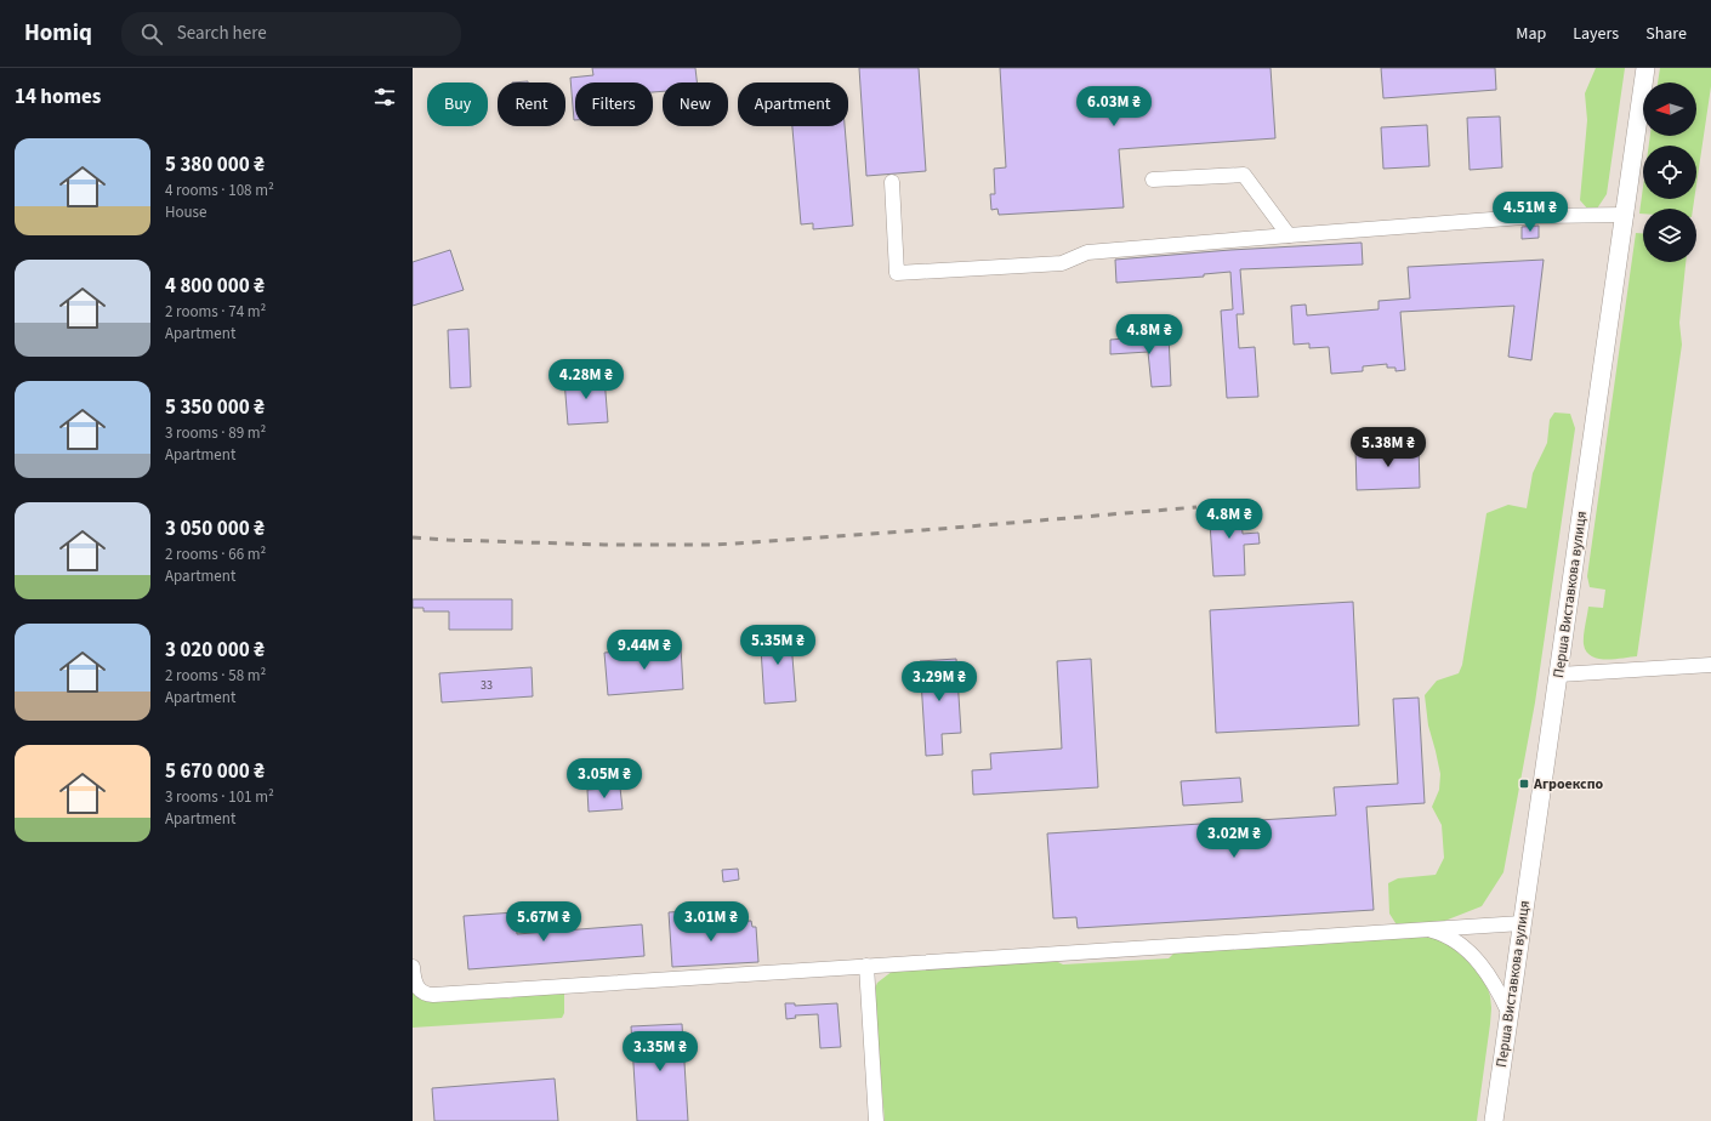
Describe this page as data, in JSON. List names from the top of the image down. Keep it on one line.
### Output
{"streets":{"main road":["Перша Виставкова вулиця"]},"places":{"transit":["Агроекспо"]},"house_numbers":["33"],"north":"left","page":{"header":"Homiq","search":"Search here","nav":["Map","Layers","Share"],"heading":"14 homes","chip":["Buy","Rent","Filters","New","Apartment"],"price":["6.03M ₴","4.51M ₴","4.8M ₴","4.28M ₴","5.38M ₴","4.8M ₴","5.35M ₴","9.44M ₴","3.29M ₴","3.05M ₴","3.02M ₴","5.67M ₴","3.01M ₴","3.35M ₴"],"list":[{"name":"5 380 000 ₴","note":"4 rooms · 108 m² · House"},{"name":"4 800 000 ₴","note":"2 rooms · 74 m² · Apartment"},{"name":"5 350 000 ₴","note":"3 rooms · 89 m² · Apartment"},{"name":"3 050 000 ₴","note":"2 rooms · 66 m² · Apartment"},{"name":"3 020 000 ₴","note":"2 rooms · 58 m² · Apartment"},{"name":"5 670 000 ₴","note":"3 rooms · 101 m² · Apartment"}]}}
